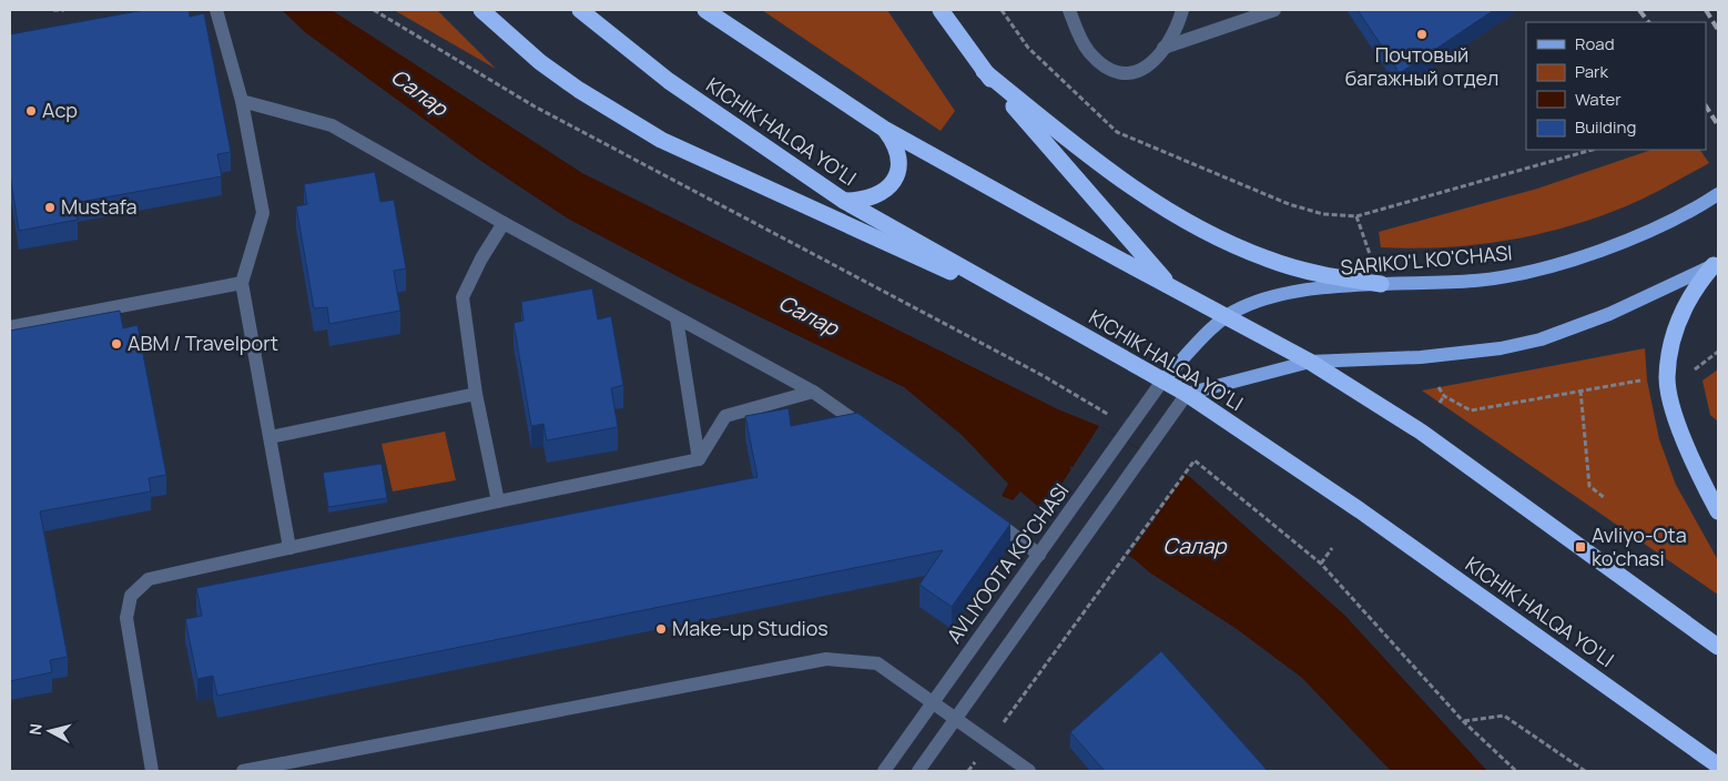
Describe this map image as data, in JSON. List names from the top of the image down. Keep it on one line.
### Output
{"streets":{"highway":["KICHIK HALQA YO'LI"],"main road":["SARIKO'L KO'CHASI"],"street":["AVLIYOOTA KO'CHASI"]},"crossings":[["KICHIK HALQA YO'LI","AVLIYOOTA KO'CHASI"]],"water":["Салар"],"places":{"other":["Почтовый багажный отдел","Аср","Mustafa","ABM / Travelport","Make-up Studios"],"transit":["Avliyo-Ota ko'chasi"]},"legend":["Road","Park","Water","Building"],"north":"left"}
